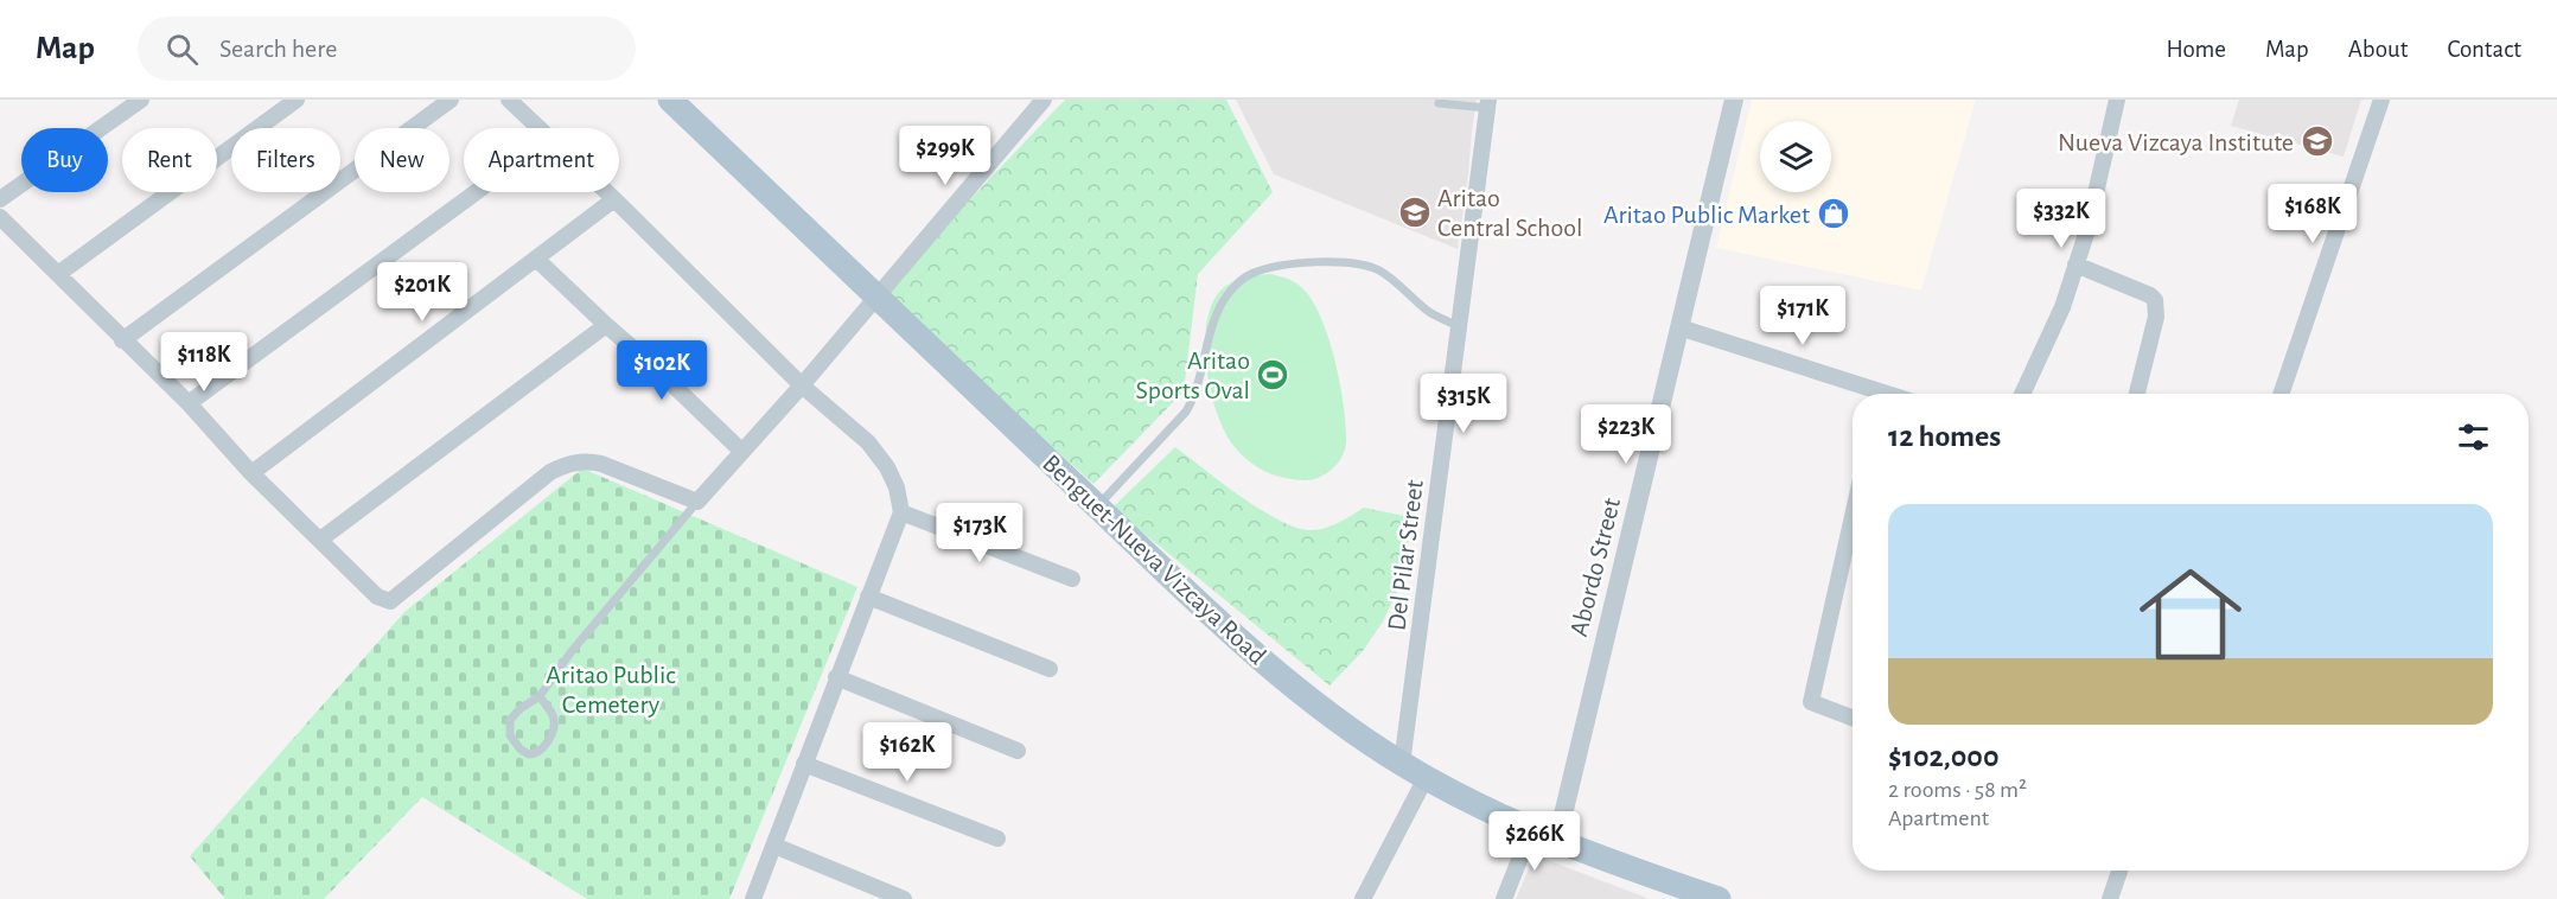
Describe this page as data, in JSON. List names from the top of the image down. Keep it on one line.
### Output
{"streets":{"main road":["Benguet-Nueva Vizcaya Road"],"street":["Del Pilar Street","Abordo Street"]},"crossings":[["Del Pilar Street","Benguet-Nueva Vizcaya Road"],["Benguet-Nueva Vizcaya Road","Abordo Street"]],"parks":["Aritao Public Cemetery"],"places":{"school or university":["Nueva Vizcaya Institute","Aritao Central School"],"shop":["Aritao Public Market"],"sports":["Aritao Sports Oval"]},"page":{"header":"Map","search":"Search here","nav":["Home","Map","About","Contact"],"price":["$299K","$168K","$332K","$201K","$171K","$118K","$102K","$315K","$223K","$173K","$162K","$266K"],"chip":["Buy","Rent","Filters","New","Apartment"],"heading":"12 homes","list":[{"name":"$102,000","note":"2 rooms · 58 m² · Apartment"}]}}
